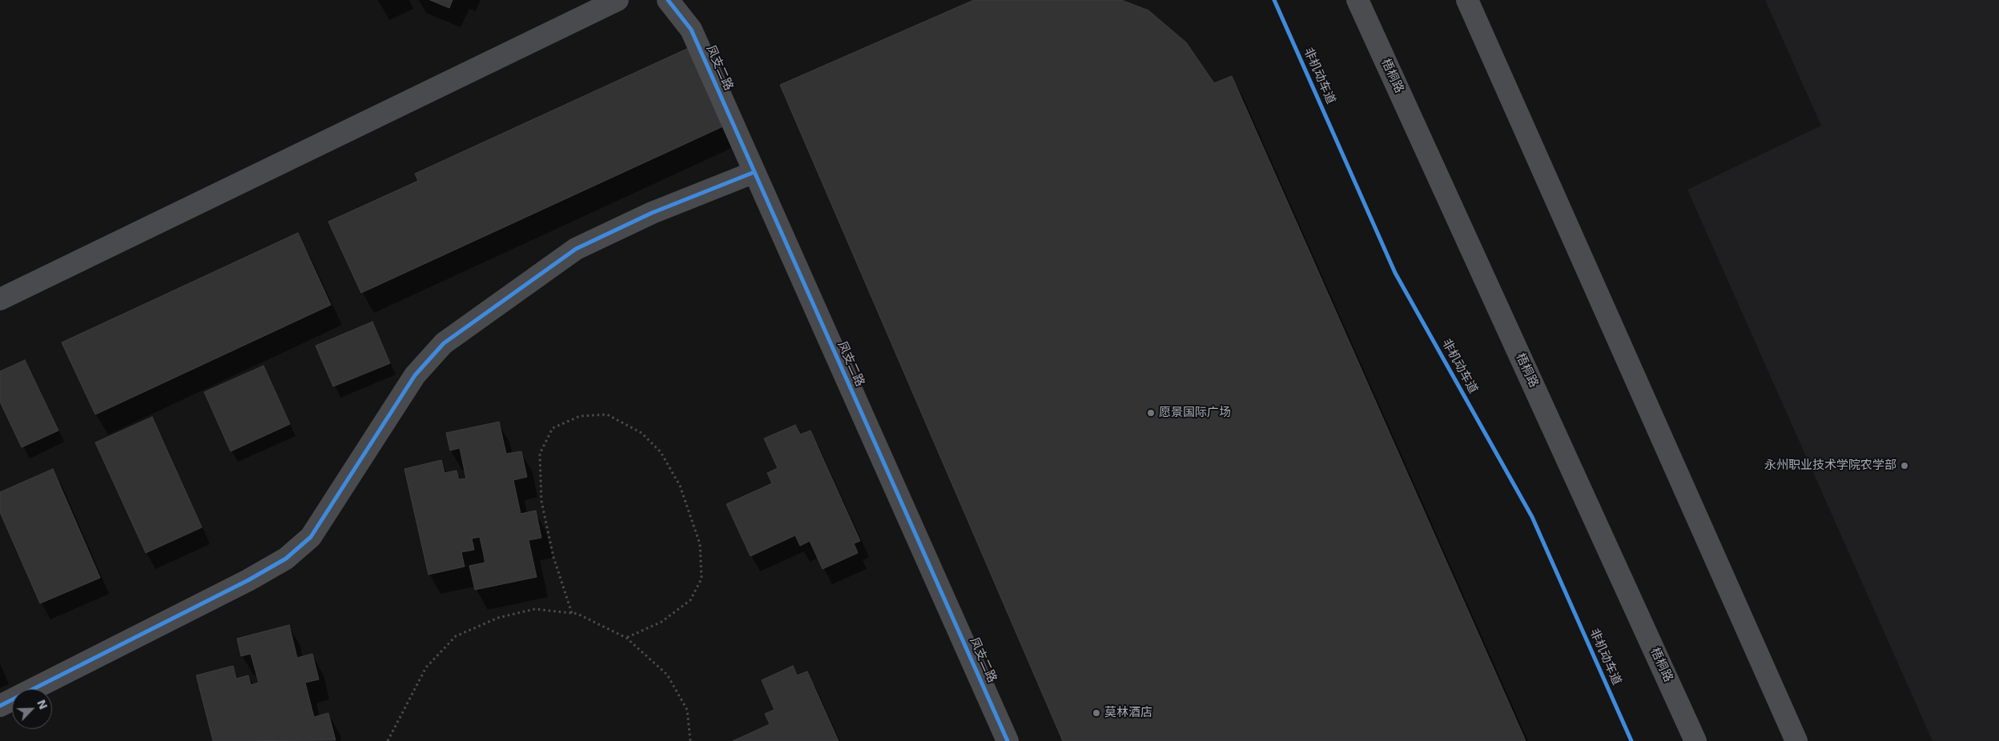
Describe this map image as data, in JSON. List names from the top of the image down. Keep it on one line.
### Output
{"streets":{"main road":["梧桐路"],"street":["凤支二路"],"cycle path":["非机动车道"]},"places":["愿景国际广场","永州职业技术学院农学部","莫林酒店"],"north":"top right"}
